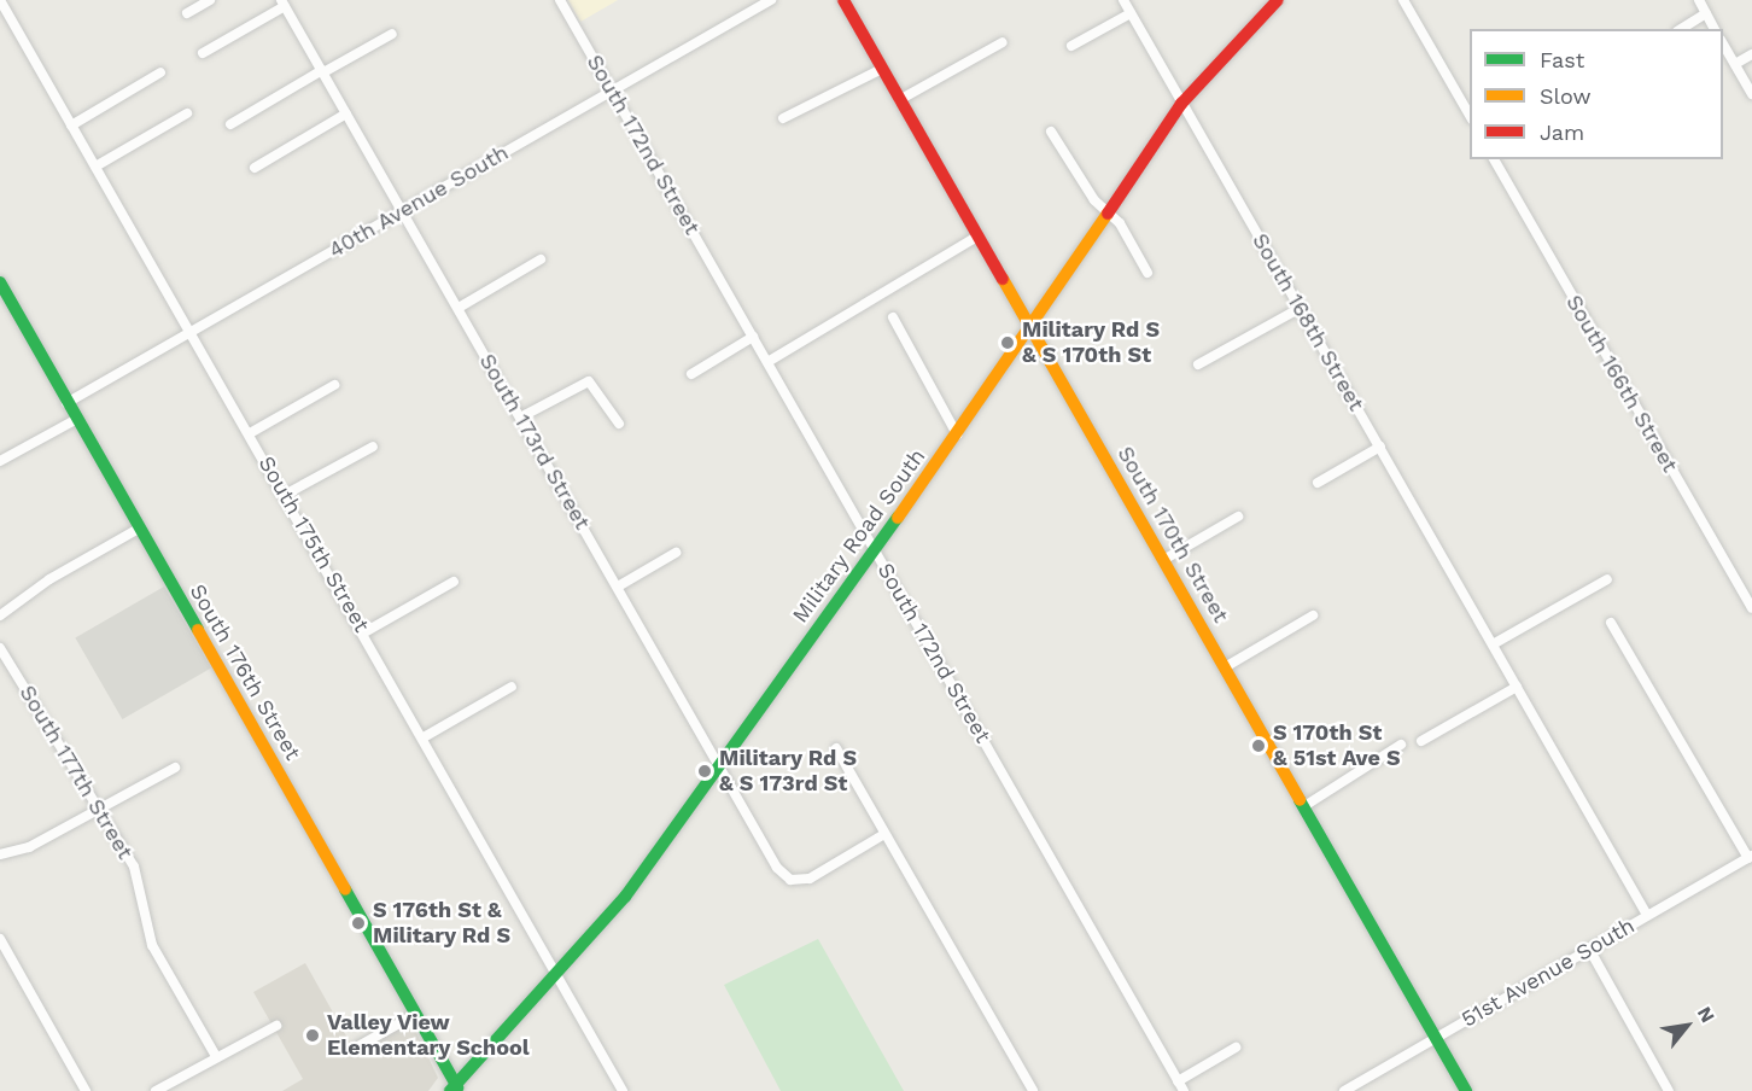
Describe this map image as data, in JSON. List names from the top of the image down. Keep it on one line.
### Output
{"streets":{"street":["South 172nd Street","40th Avenue South","South 168th Street","South 166th Street","South 173rd Street","South 170th Street","Military Road South","South 175th Street","South 176th Street","South 177th Street","51st Avenue South"]},"crossings":[["South 172nd Street","40th Avenue South"],["South 172nd Street","Military Road South"],["40th Avenue South","South 173rd Street"],["40th Avenue South","South 175th Street"],["40th Avenue South","South 176th Street"],["South 168th Street","Military Road South"],["South 168th Street","51st Avenue South"],["South 173rd Street","Military Road South"],["South 170th Street","Military Road South"],["South 170th Street","51st Avenue South"],["Military Road South","South 175th Street"],["Military Road South","South 176th Street"]],"places":["Military Rd S & S 170th St","S 170th St & 51st Ave S","Military Rd S & S 173rd St","S 176th St & Military Rd S","Valley View Elementary School"],"legend":["Fast","Slow","Jam"],"north":"top right"}
